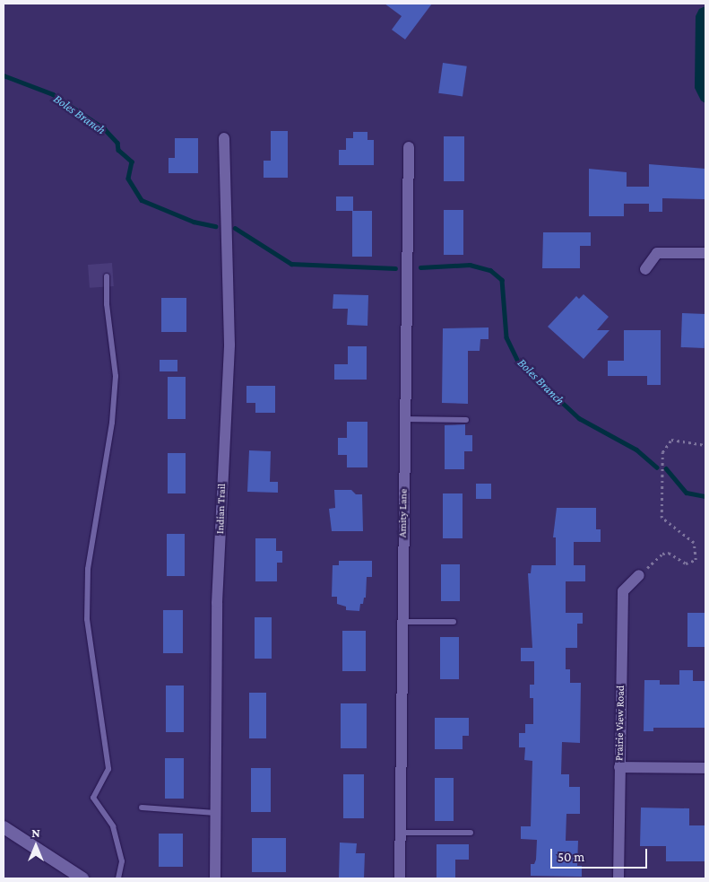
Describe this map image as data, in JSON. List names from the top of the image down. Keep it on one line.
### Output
{"streets":{"street":["Indian Trail","Amity Lane","Prairie View Road"]},"water":["Boles Branch"],"scale_bar":"50 m","north":"top"}
